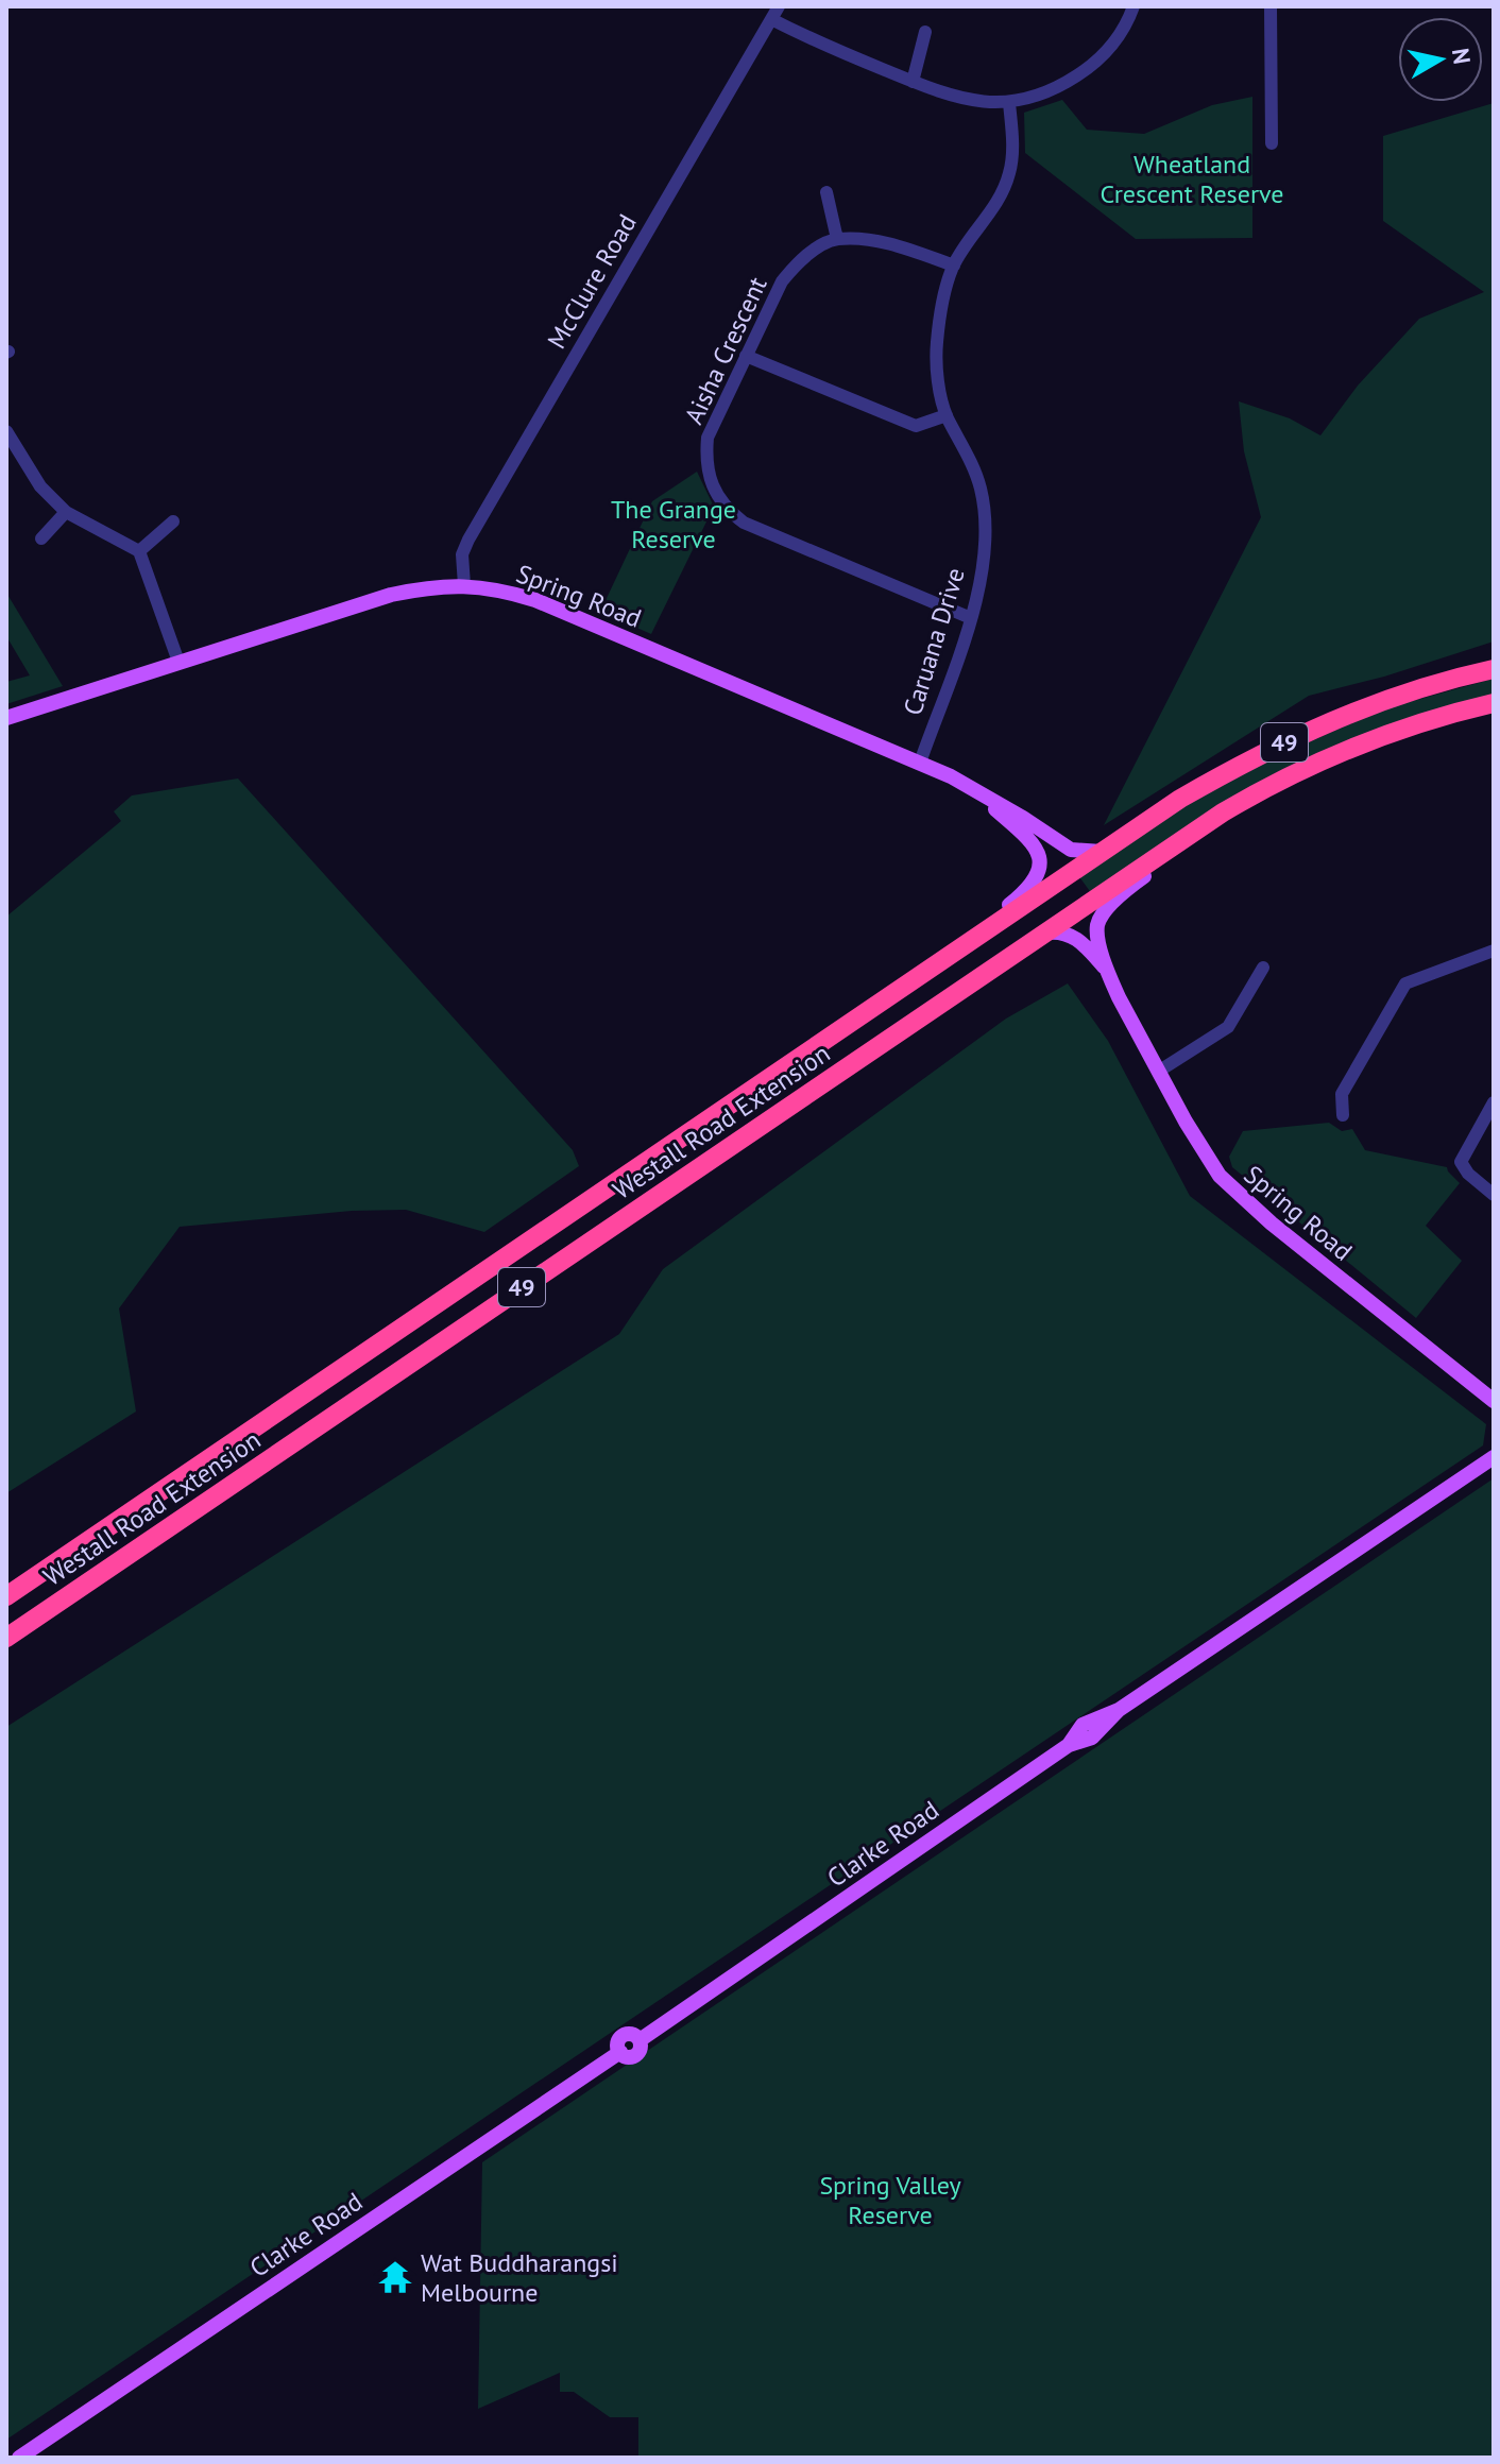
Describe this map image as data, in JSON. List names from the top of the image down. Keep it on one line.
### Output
{"streets":{"highway":["49","Westall Road Extension"],"main road":["Spring Road","Clarke Road"],"street":["McClure Road","Aisha Crescent","Caruana Drive"]},"crossings":[["McClure Road","Spring Road"],["Aisha Crescent","Caruana Drive"],["Spring Road","Caruana Drive"],["Spring Road","Westall Road Extension"]],"parks":["Wheatland Crescent Reserve","The Grange Reserve","Spring Valley Reserve"],"places":{"temple":["Wat Buddharangsi Melbourne"]},"north":"right"}
